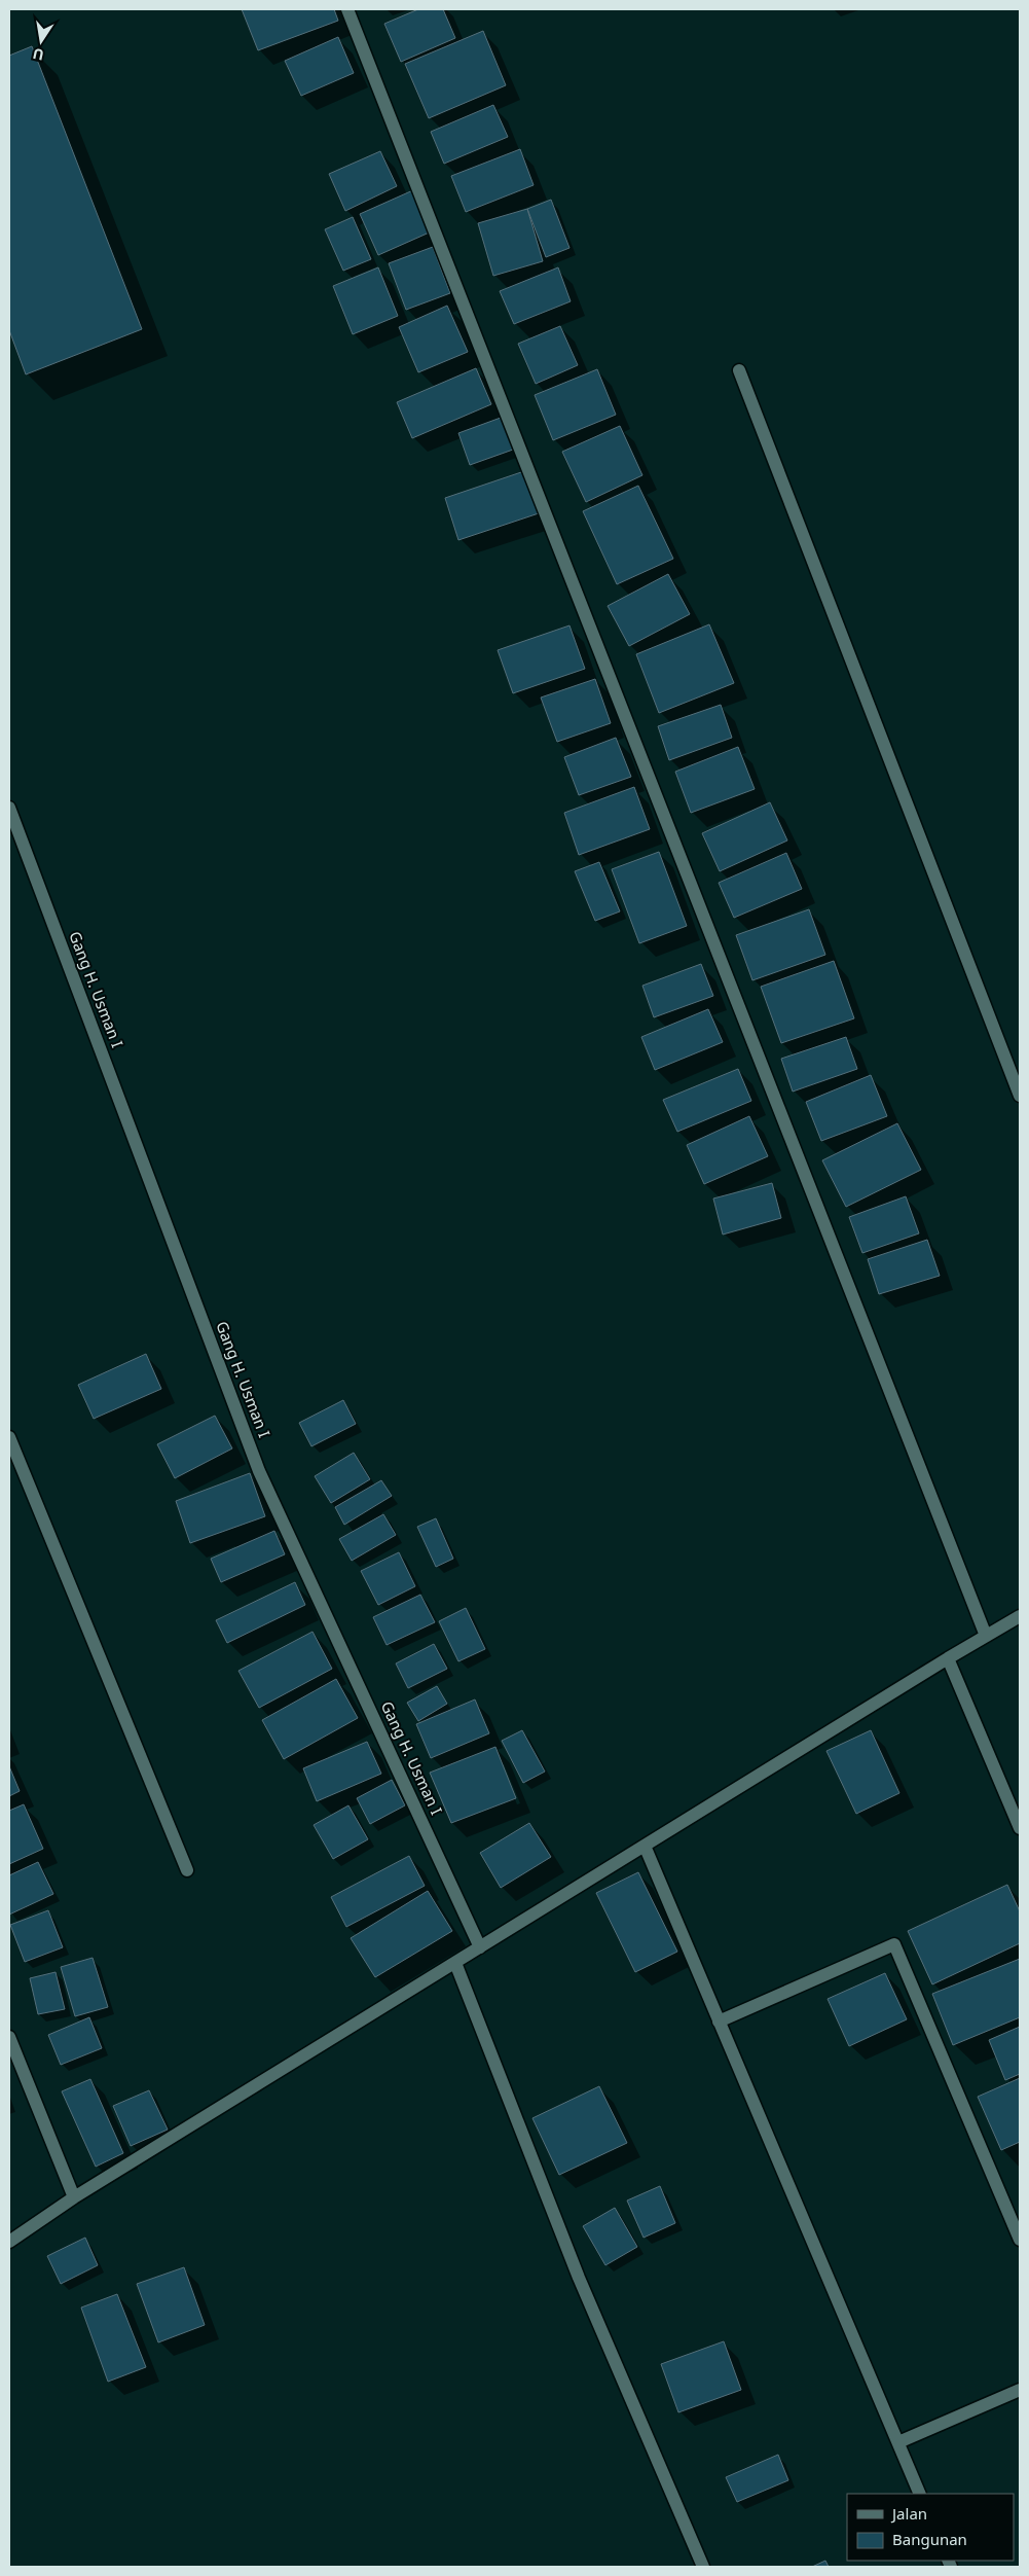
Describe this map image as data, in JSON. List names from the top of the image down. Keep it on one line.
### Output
{"streets":{"street":["Gang H. Usman I"]},"legend":["Jalan","Bangunan"],"north":"bottom"}
